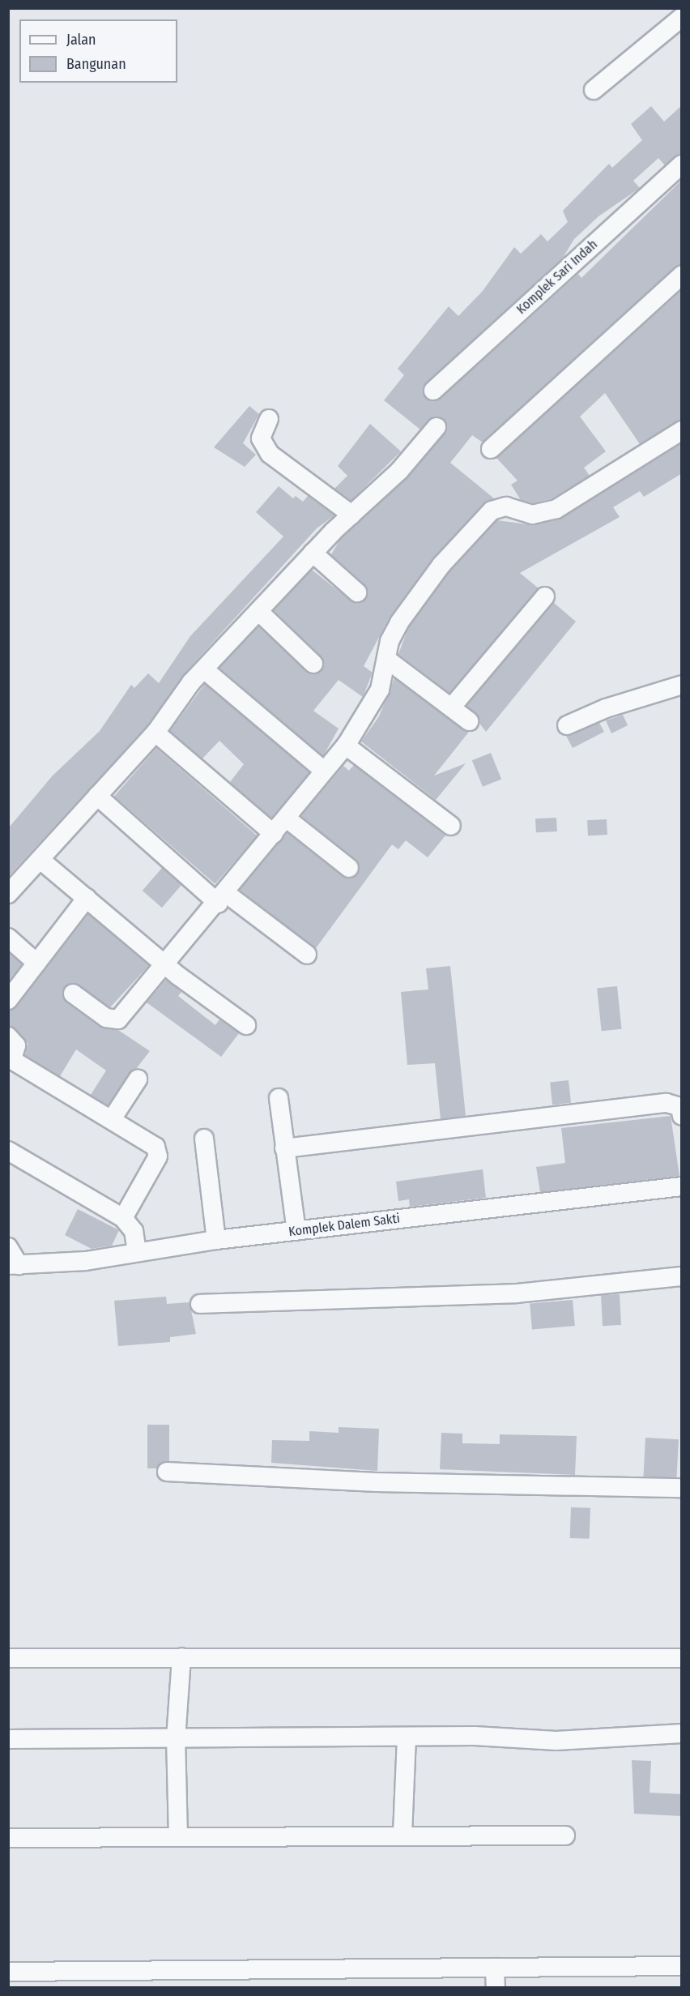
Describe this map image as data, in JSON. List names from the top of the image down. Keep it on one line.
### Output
{"streets":{"street":["Komplek Sari Indah","Komplek Dalem Sakti"]},"legend":["Jalan","Bangunan"]}
